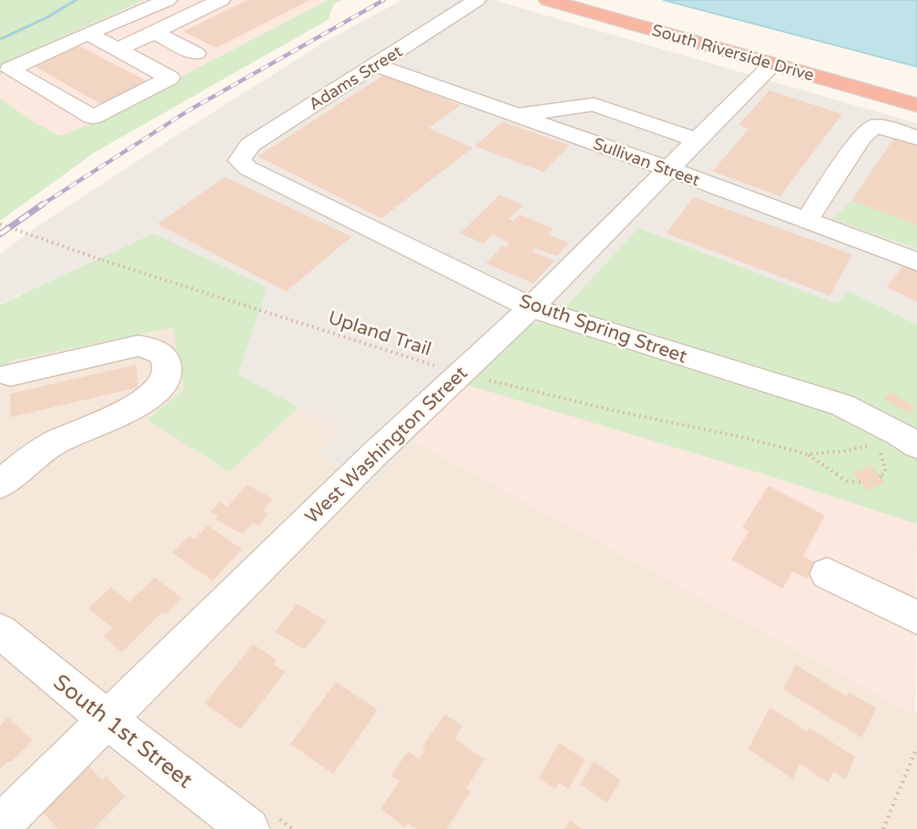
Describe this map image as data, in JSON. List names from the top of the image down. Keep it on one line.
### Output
{"streets":{"highway":["South Riverside Drive"],"street":["Adams Street","Sullivan Street","South Spring Street","West Washington Street","South 1st Street"],"path":["Upland Trail"]},"crossings":[["South Riverside Drive","West Washington Street"],["Adams Street","Sullivan Street"],["Adams Street","South Spring Street"],["Sullivan Street","West Washington Street"],["South Spring Street","West Washington Street"],["Upland Trail","West Washington Street"],["West Washington Street","South 1st Street"]]}
